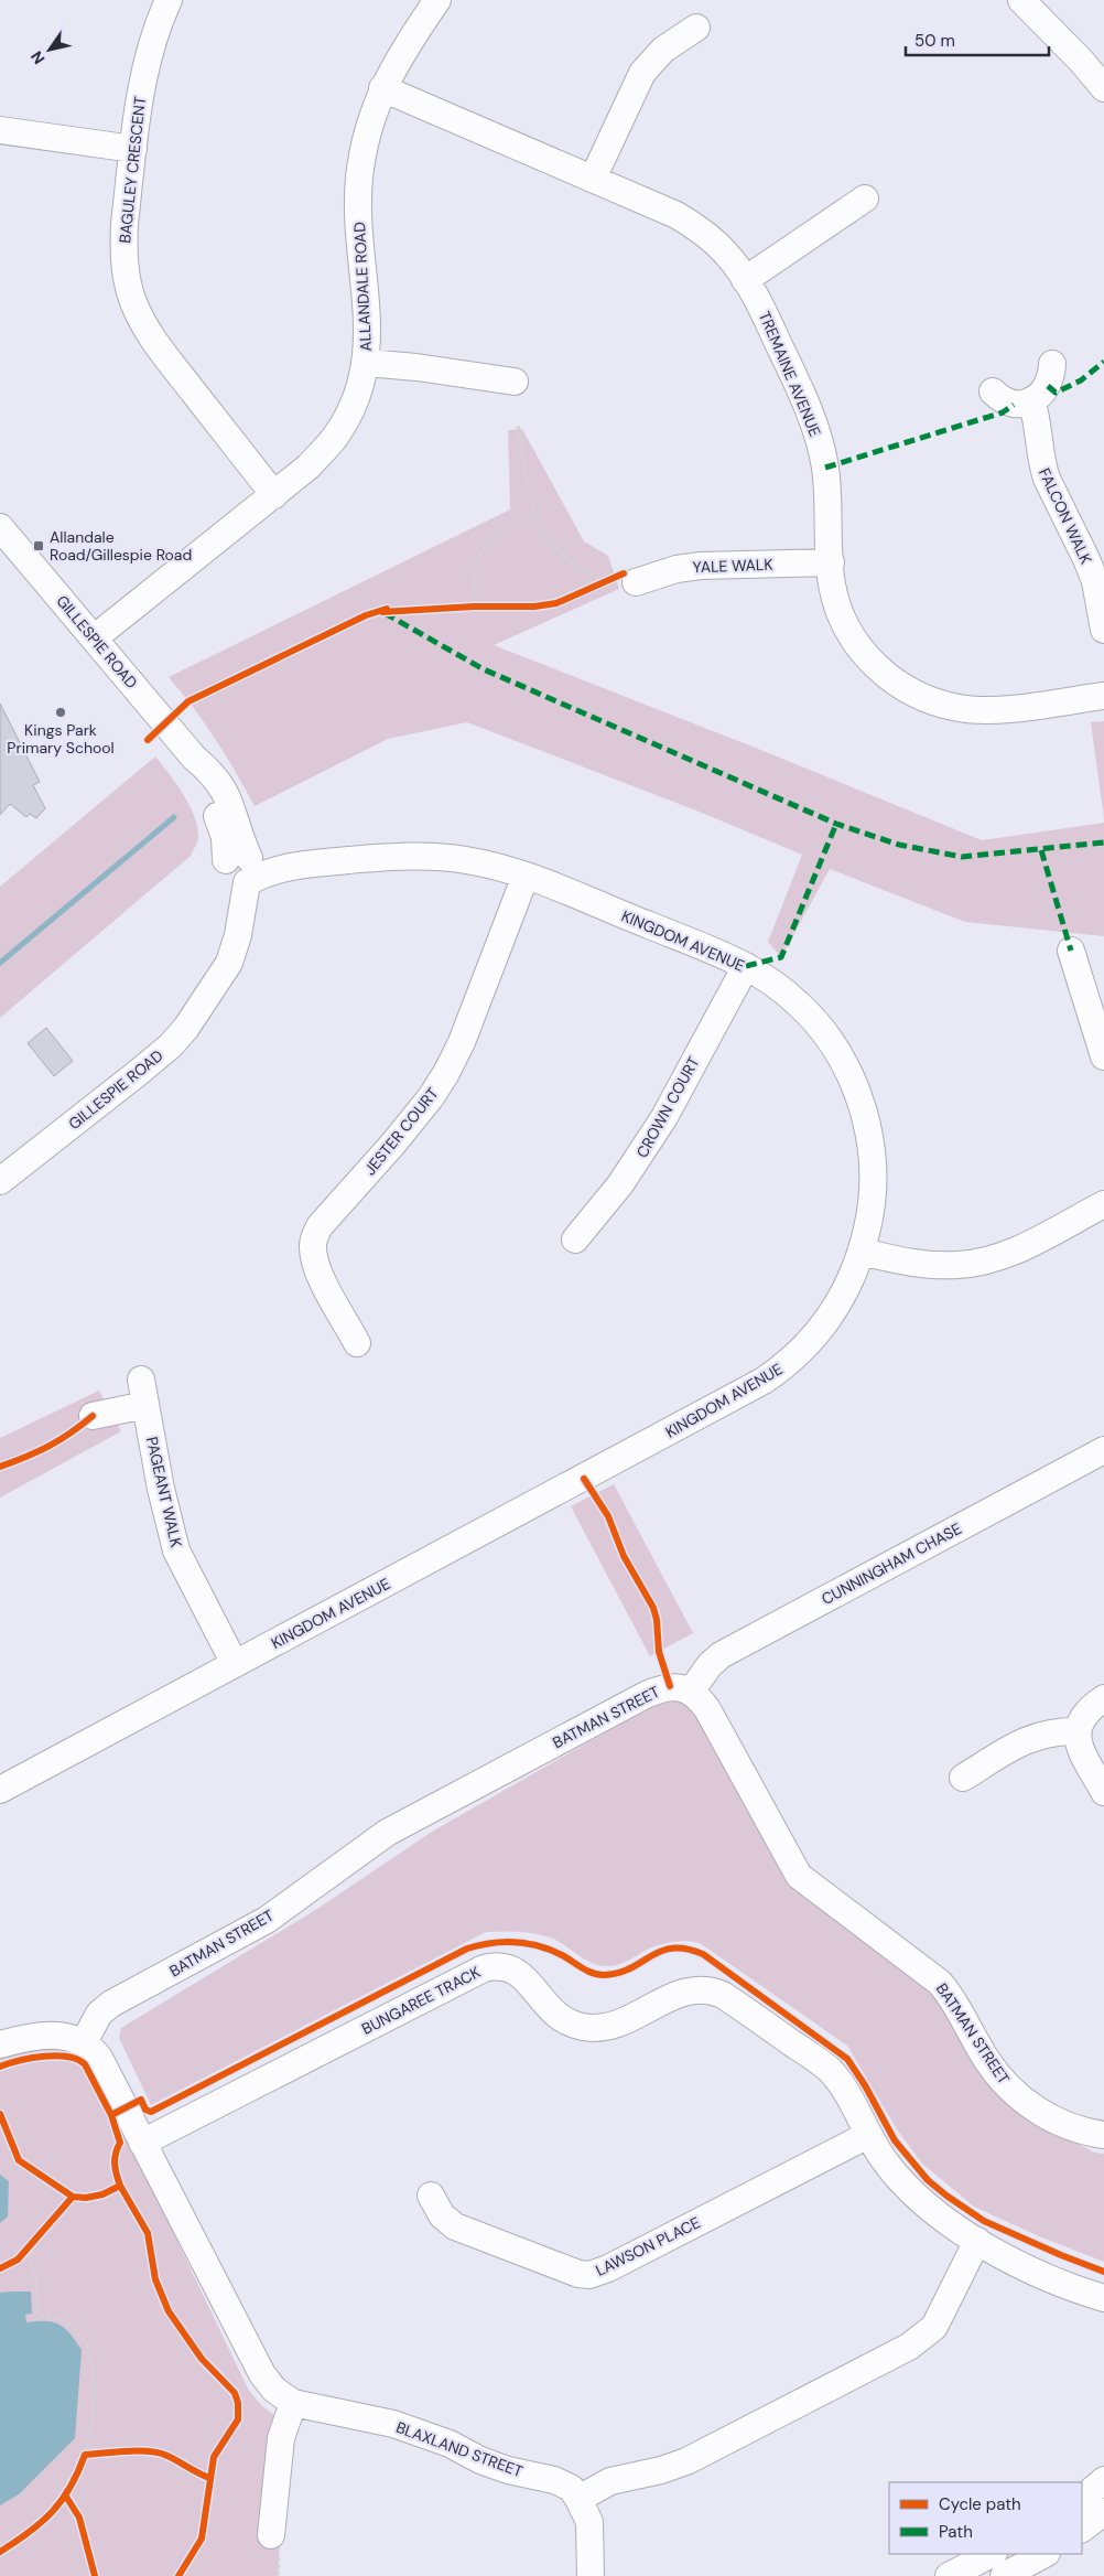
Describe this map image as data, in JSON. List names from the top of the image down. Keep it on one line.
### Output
{"streets":{"street":["BAGULEY CRESCENT","ALLANDALE ROAD","TREMAINE AVENUE","FALCON WALK","YALE WALK","GILLESPIE ROAD","KINGDOM AVENUE","CROWN COURT","JESTER COURT","PAGEANT WALK","CUNNINGHAM CHASE","BATMAN STREET","BUNGAREE TRACK","LAWSON PLACE","BLAXLAND STREET"]},"crossings":[["BAGULEY CRESCENT","ALLANDALE ROAD"],["ALLANDALE ROAD","TREMAINE AVENUE"],["ALLANDALE ROAD","GILLESPIE ROAD"],["TREMAINE AVENUE","YALE WALK"],["GILLESPIE ROAD","KINGDOM AVENUE"],["KINGDOM AVENUE","CROWN COURT"],["KINGDOM AVENUE","JESTER COURT"],["KINGDOM AVENUE","PAGEANT WALK"],["CUNNINGHAM CHASE","BATMAN STREET"],["BATMAN STREET","BLAXLAND STREET"],["BUNGAREE TRACK","LAWSON PLACE"],["BUNGAREE TRACK","BLAXLAND STREET"]],"places":{"transit":["Allandale Road/Gillespie Road"],"other":["Kings Park Primary School"]},"legend":["Cycle path","Path"],"scale_bar":"50 m","north":"bottom left"}
